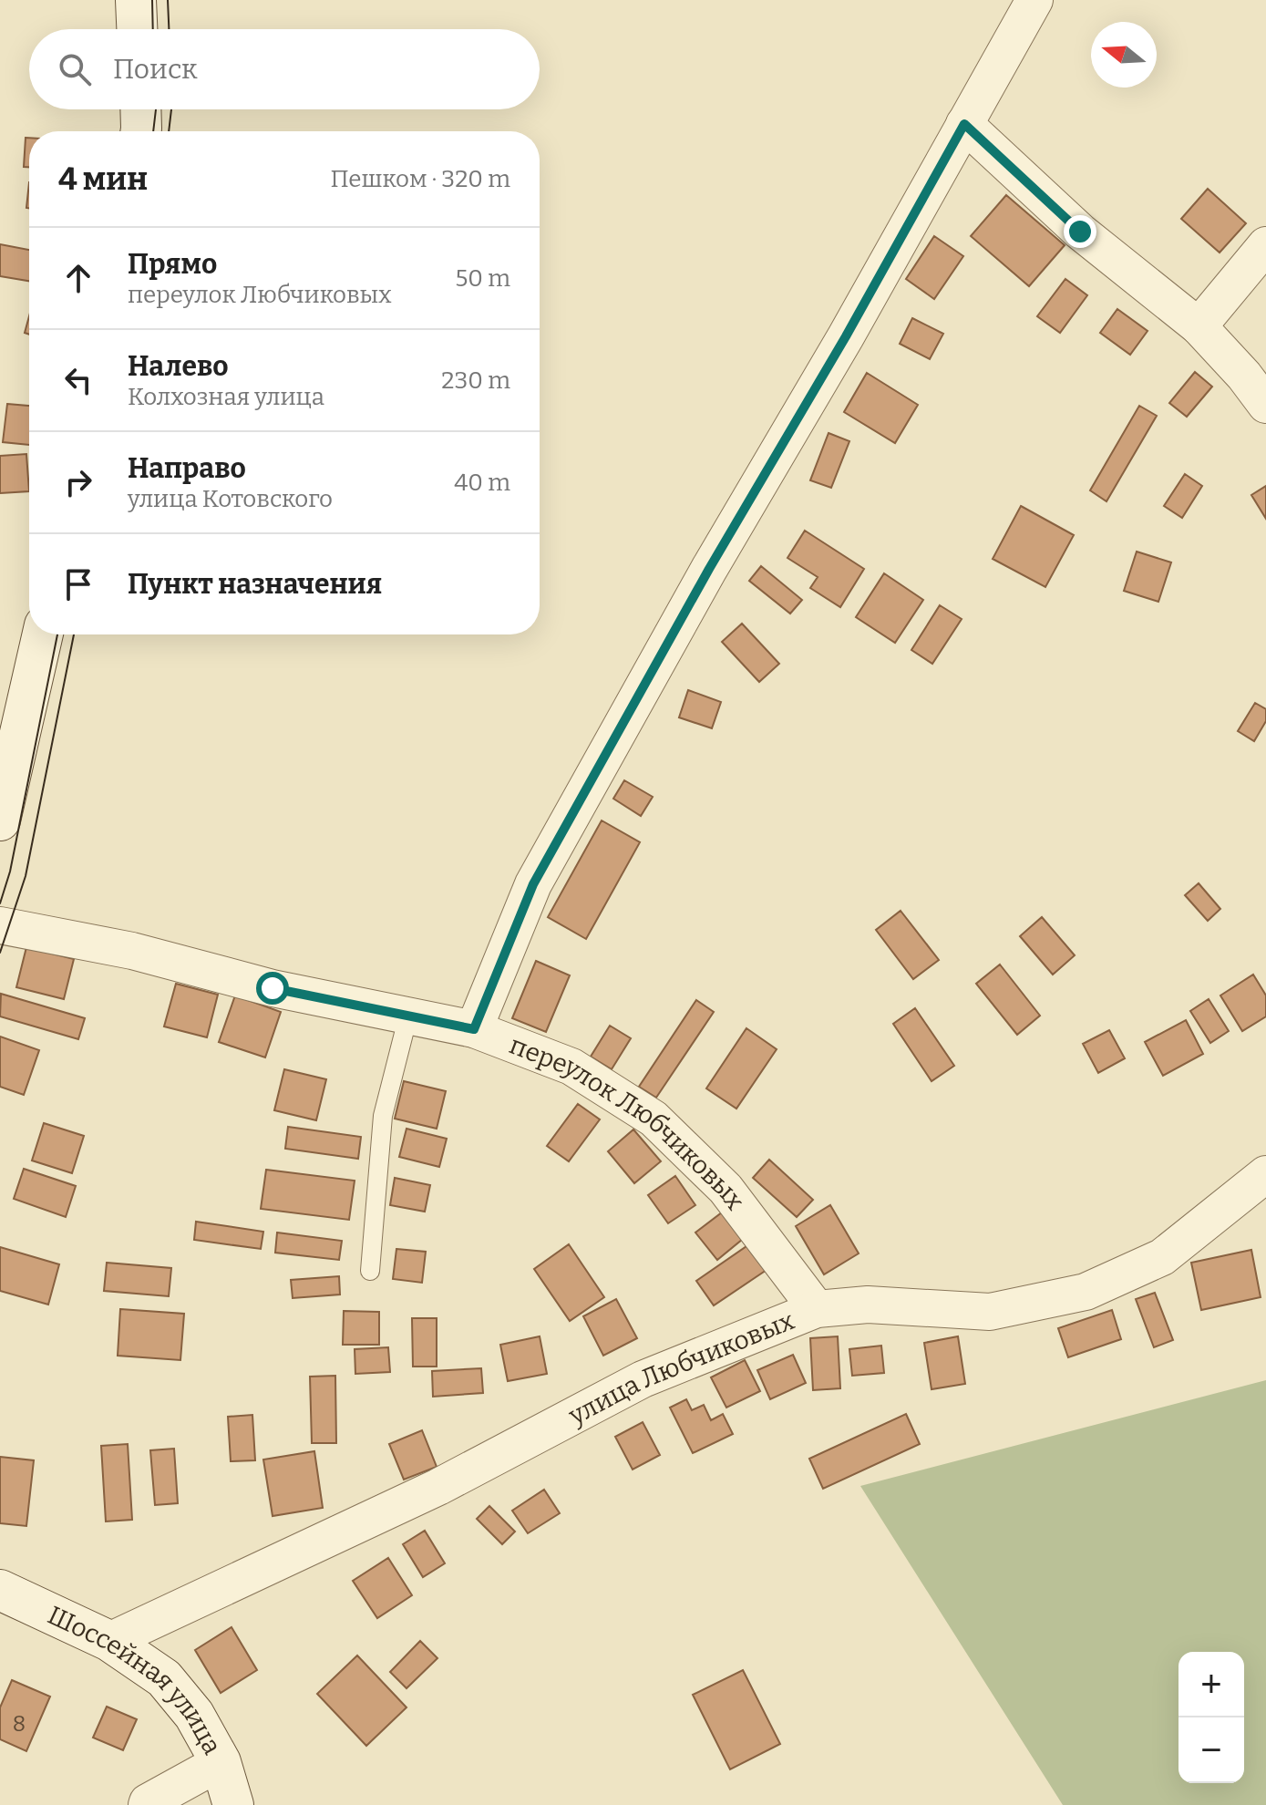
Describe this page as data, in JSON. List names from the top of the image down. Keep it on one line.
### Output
{"streets":{"main road":["Шоссейная улица"],"street":["переулок Любчиковых","улица Любчиковых"]},"crossings":[["переулок Любчиковых","улица Любчиковых"],["улица Любчиковых","Шоссейная улица"]],"house_numbers":["8"],"north":"left","page":{"search":"Поиск","heading":["4 мин","Пешком · 320 m"],"list":[["Прямо","переулок Любчиковых","50 m"],["Налево","Колхозная улица","230 m"],["Направо","улица Котовского","40 m"],"Пункт назначения"],"map_buttons":["+","−"]}}
